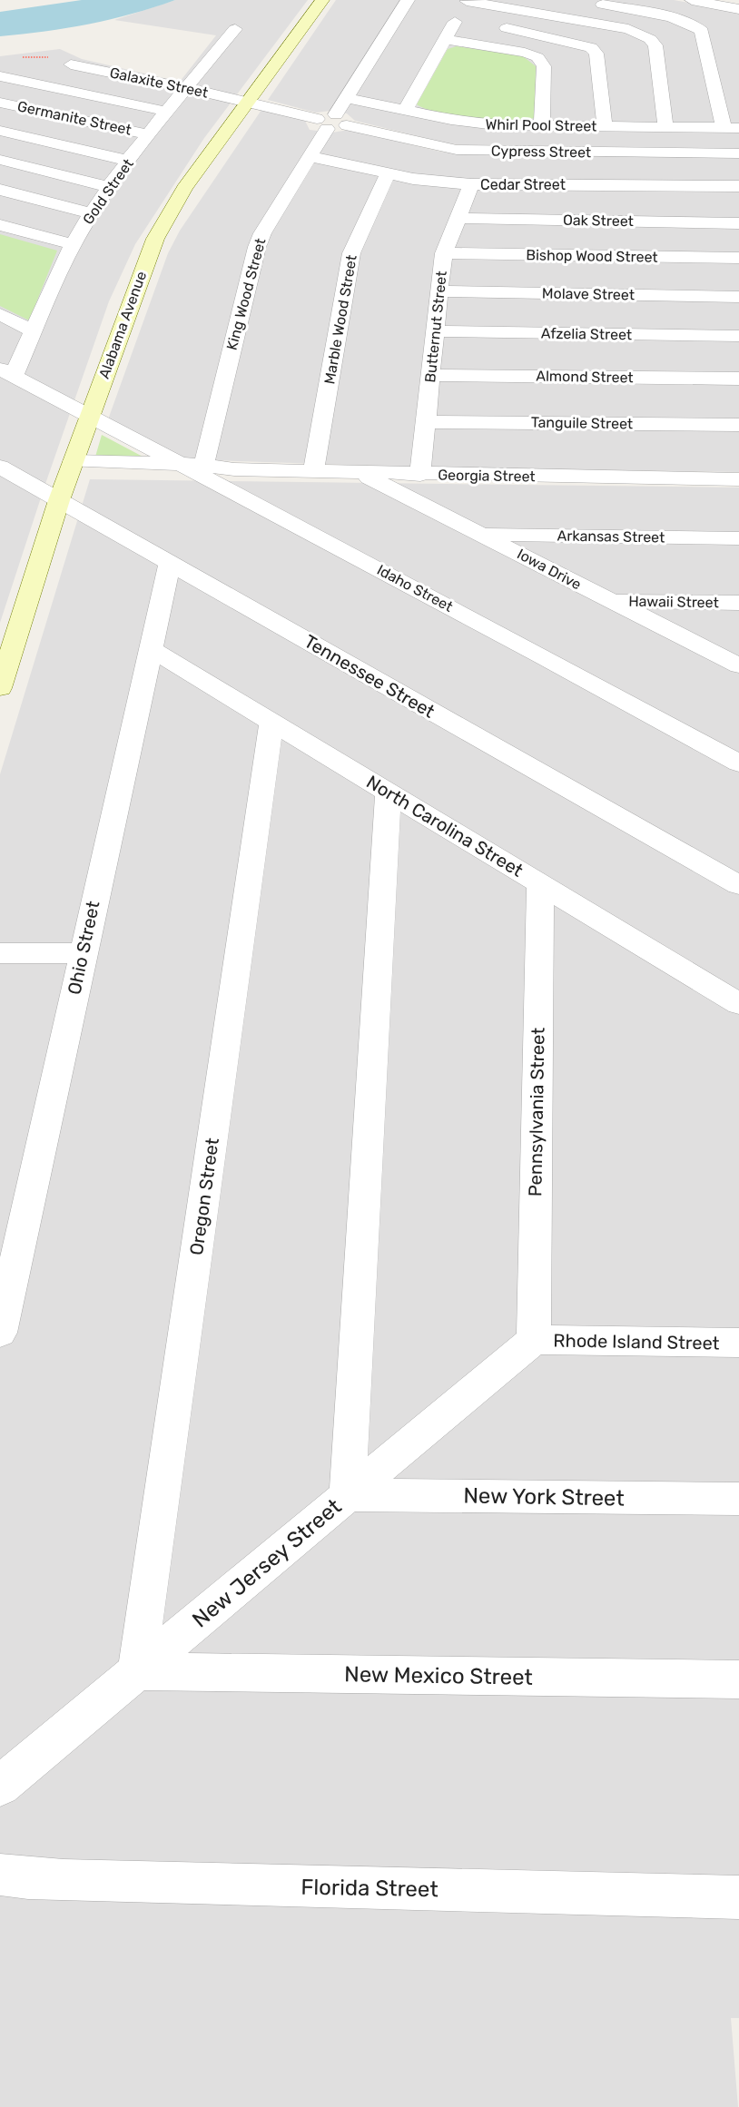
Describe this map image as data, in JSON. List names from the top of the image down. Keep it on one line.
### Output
{"streets":{"street":["Galaxite Street","Germanite Street","Whirl Pool Street","Cypress Street","Cedar Street","Gold Street","Oak Street","Bishop Wood Street","King Wood Street","Molave Street","Marble Wood Street","Alabama Avenue","Butternut Street","Afzelia Street","Almond Street","Tanguile Street","Georgia Street","Arkansas Street","Iowa Drive","Idaho Street","Hawaii Street","Tennessee Street","North Carolina Street","Ohio Street","Pennsylvania Street","Oregon Street","Rhode Island Street","New York Street","New Jersey Street","New Mexico Street","Florida Street"]},"crossings":[["Galaxite Street","Cypress Street"],["Galaxite Street","Gold Street"],["Galaxite Street","Alabama Avenue"],["Germanite Street","Gold Street"],["Whirl Pool Street","King Wood Street"],["Cypress Street","King Wood Street"],["Cypress Street","Alabama Avenue"],["Cedar Street","King Wood Street"],["Cedar Street","Marble Wood Street"],["Cedar Street","Butternut Street"],["Gold Street","Idaho Street"],["Oak Street","Butternut Street"],["Bishop Wood Street","Butternut Street"],["King Wood Street","Georgia Street"],["King Wood Street","Idaho Street"],["Molave Street","Butternut Street"],["Marble Wood Street","Georgia Street"],["Alabama Avenue","Georgia Street"],["Alabama Avenue","Idaho Street"],["Alabama Avenue","Tennessee Street"],["Butternut Street","Afzelia Street"],["Butternut Street","Almond Street"],["Butternut Street","Tanguile Street"],["Butternut Street","Georgia Street"],["Georgia Street","Iowa Drive"],["Georgia Street","Idaho Street"],["Arkansas Street","Iowa Drive"],["Iowa Drive","Hawaii Street"],["Tennessee Street","Ohio Street"],["North Carolina Street","Ohio Street"],["North Carolina Street","Pennsylvania Street"],["North Carolina Street","Oregon Street"],["Pennsylvania Street","Rhode Island Street"],["Pennsylvania Street","New Jersey Street"],["Oregon Street","New Jersey Street"],["Oregon Street","New Mexico Street"],["Rhode Island Street","New Jersey Street"],["New York Street","New Jersey Street"],["New Jersey Street","New Mexico Street"]]}
